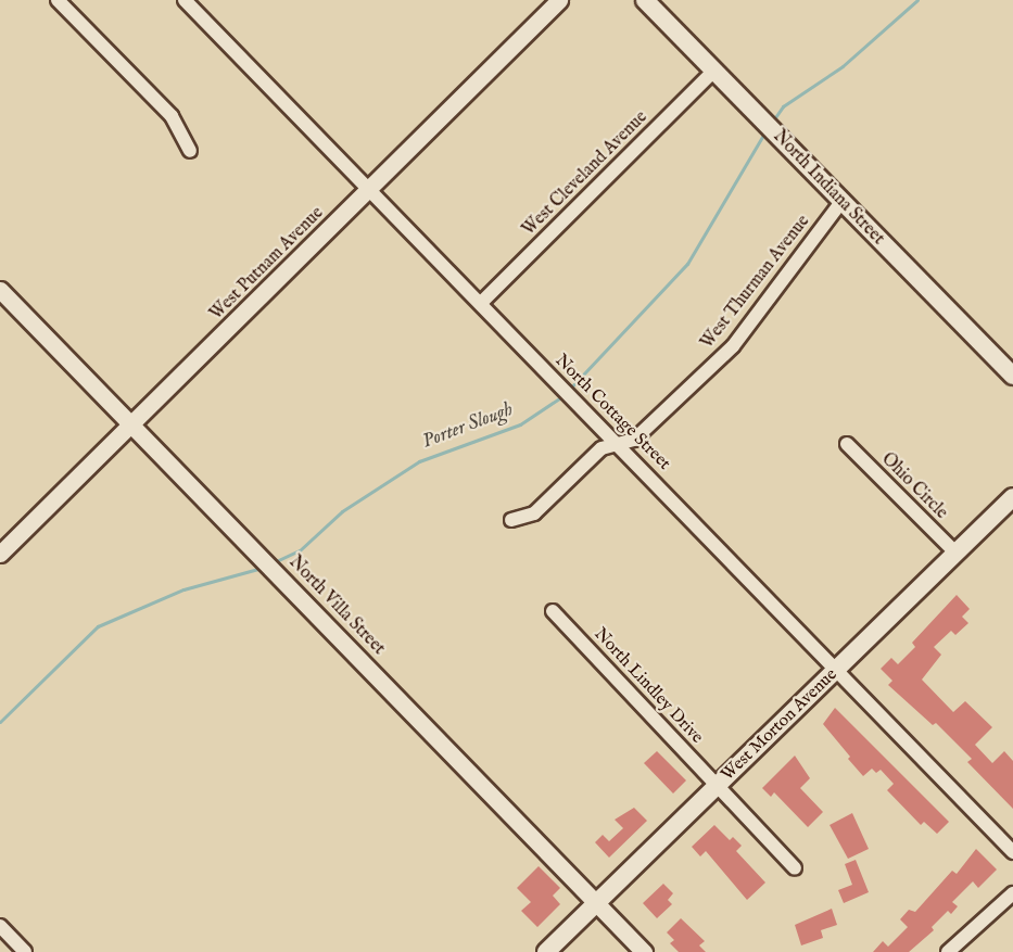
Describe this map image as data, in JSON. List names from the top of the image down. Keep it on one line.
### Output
{"streets":{"main road":["North Indiana Street","West Morton Avenue"],"street":["West Cleveland Avenue","West Putnam Avenue","West Thurman Avenue","North Cottage Street","Ohio Circle","North Villa Street","North Lindley Drive"]},"crossings":[["West Cleveland Avenue","North Indiana Street"],["West Cleveland Avenue","North Cottage Street"],["North Indiana Street","West Thurman Avenue"],["West Putnam Avenue","North Cottage Street"],["West Putnam Avenue","North Villa Street"],["West Thurman Avenue","North Cottage Street"],["North Cottage Street","West Morton Avenue"],["Ohio Circle","West Morton Avenue"],["North Villa Street","West Morton Avenue"],["North Lindley Drive","West Morton Avenue"]],"water":["Porter Slough"]}
